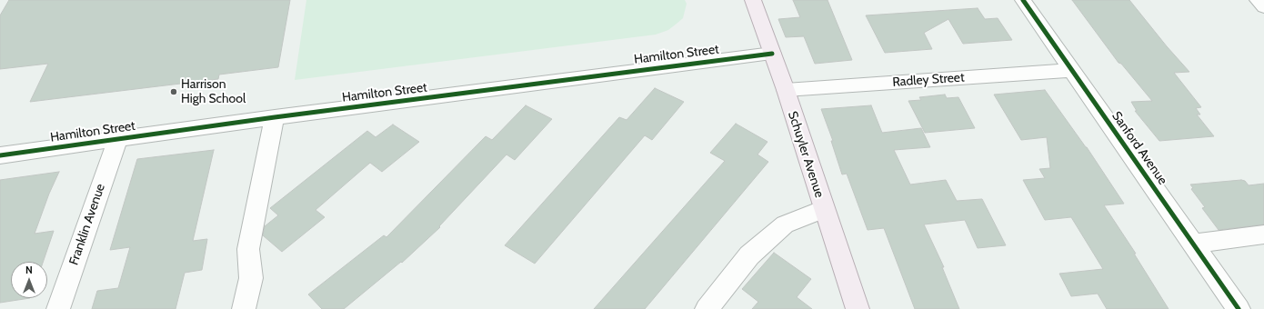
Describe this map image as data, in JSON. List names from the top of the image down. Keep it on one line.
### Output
{"streets":{"main road":["Schuyler Avenue"],"street":["Hamilton Street","Radley Street","Sanford Avenue","Franklin Avenue"]},"crossings":[["Hamilton Street","Schuyler Avenue"],["Hamilton Street","Franklin Avenue"],["Radley Street","Sanford Avenue"],["Radley Street","Schuyler Avenue"]],"places":["Harrison High School"],"north":"top"}
